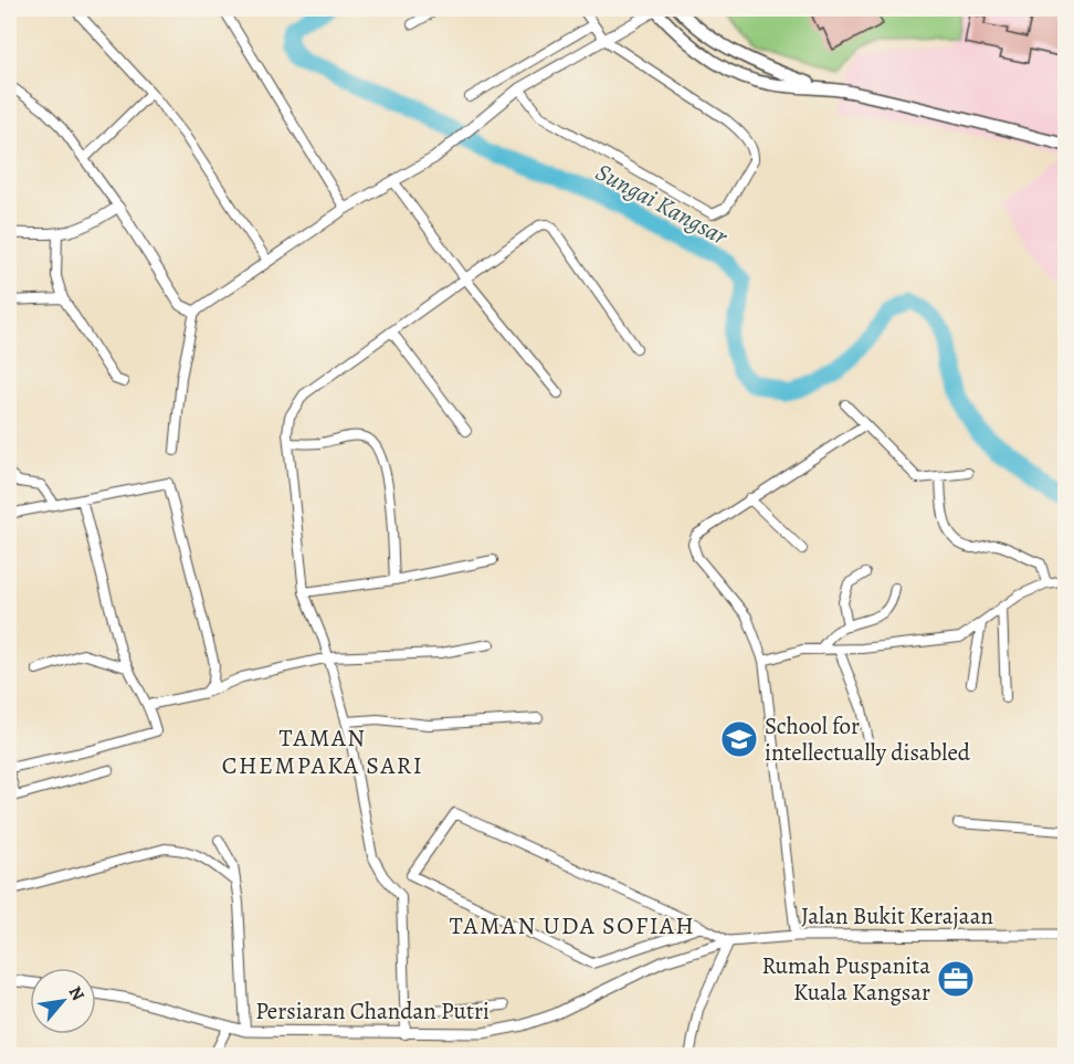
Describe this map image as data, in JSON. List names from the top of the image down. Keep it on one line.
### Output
{"streets":{"street":["Jalan Bukit Kerajaan","Persiaran Chandan Putri"]},"crossings":[["Jalan Bukit Kerajaan","Persiaran Chandan Putri"]],"districts":["TAMAN CHEMPAKA SARI","TAMAN UDA SOFIAH"],"water":["Sungai Kangsar"],"places":{"school or university":["School for intellectually disabled"],"office":["Rumah Puspanita Kuala Kangsar"]},"north":"top right"}
